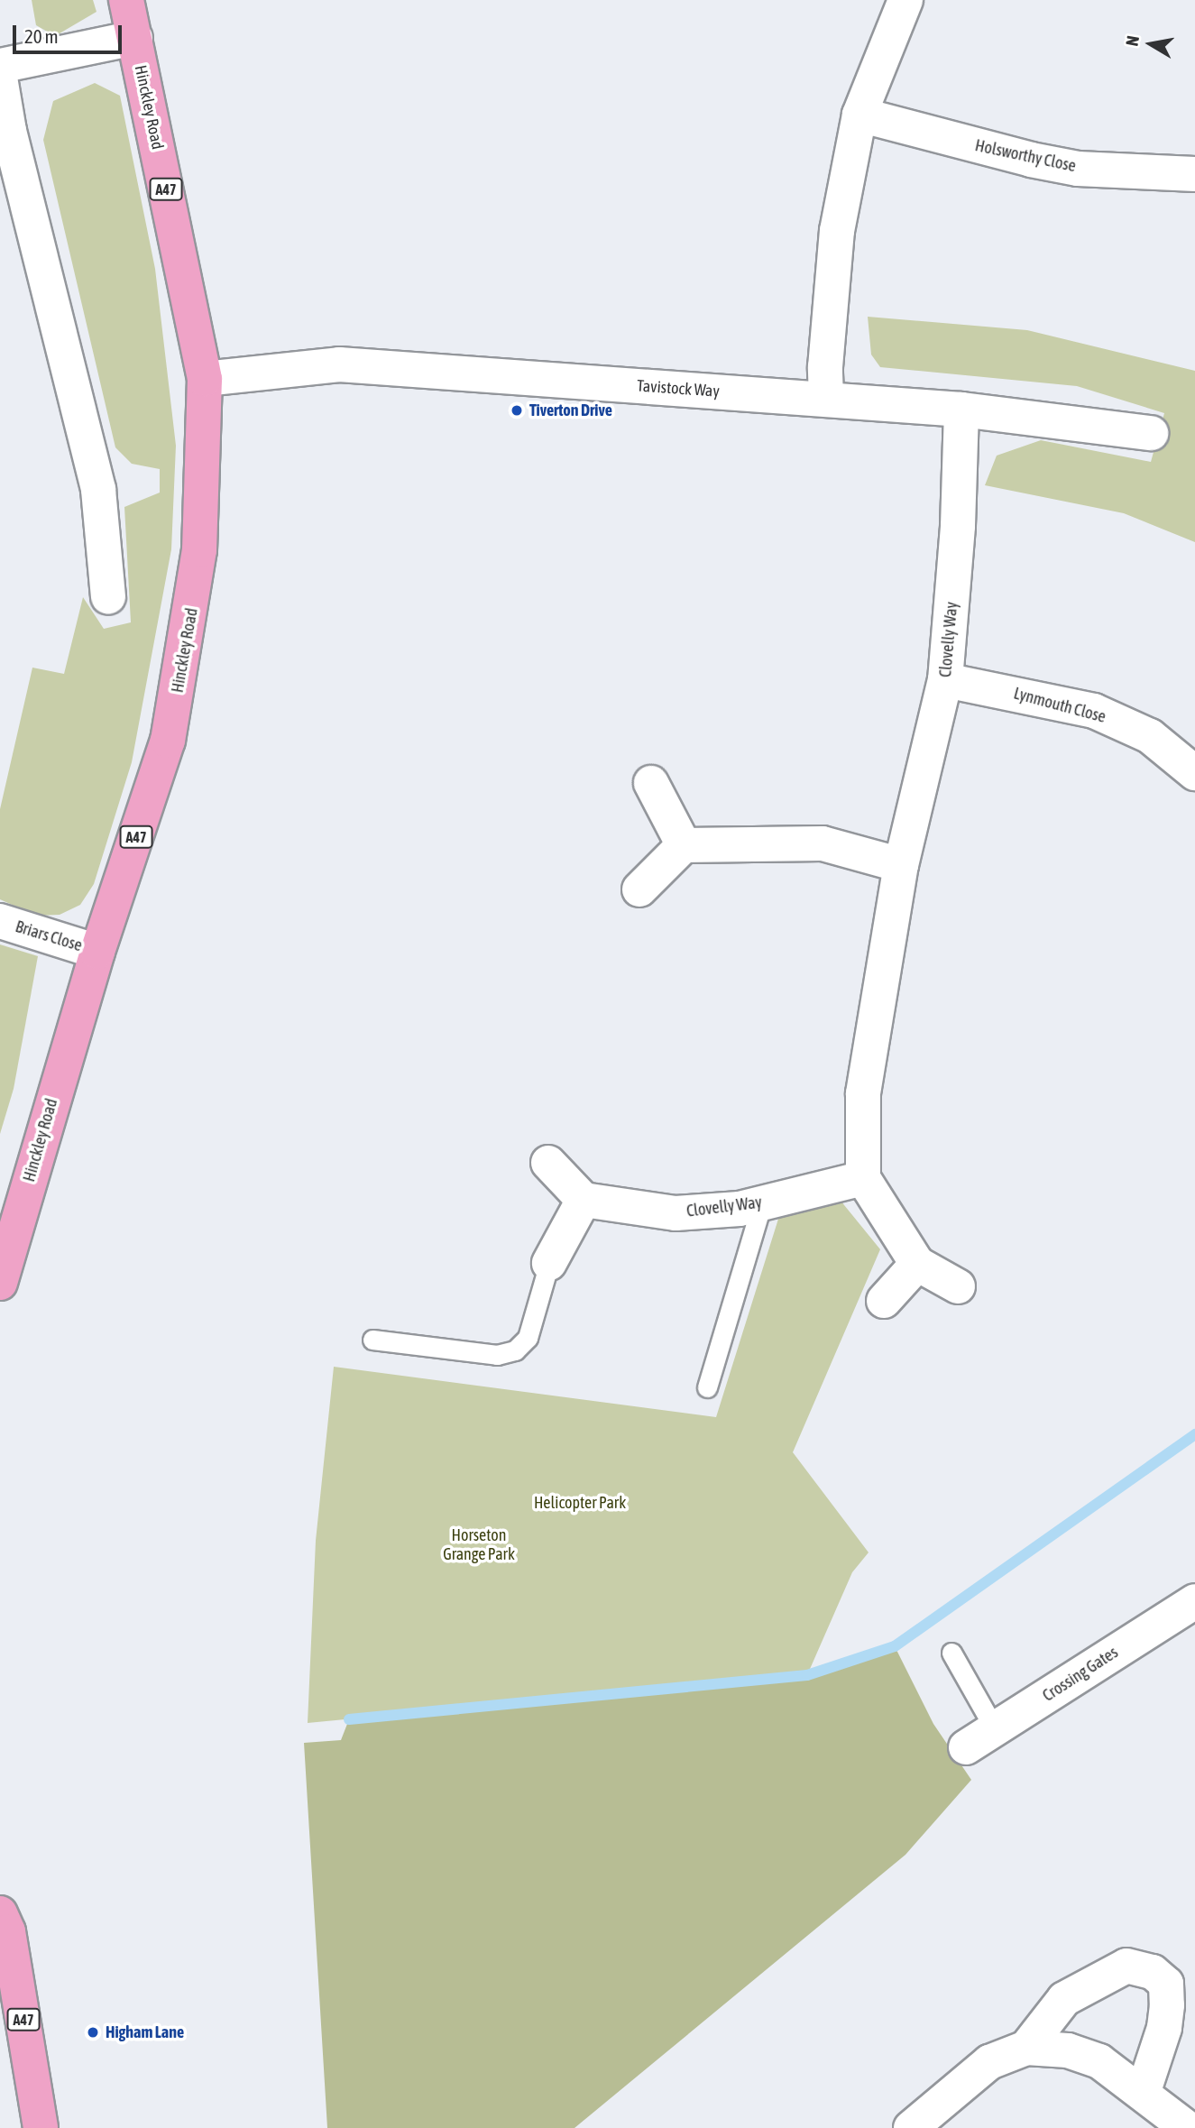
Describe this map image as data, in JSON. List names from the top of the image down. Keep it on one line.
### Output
{"streets":{"main road":["Hinckley Road","A47"],"street":["Holsworthy Close","Tavistock Way","Clovelly Way","Lynmouth Close","Briars Close","Crossing Gates"]},"crossings":[["Hinckley Road","Tavistock Way"],["Hinckley Road","Briars Close"],["Tavistock Way","Clovelly Way"],["Clovelly Way","Lynmouth Close"]],"parks":["Helicopter Park","Horseton Grange Park"],"places":["Tiverton Drive","Higham Lane"],"scale_bar":"20 m","north":"left"}
